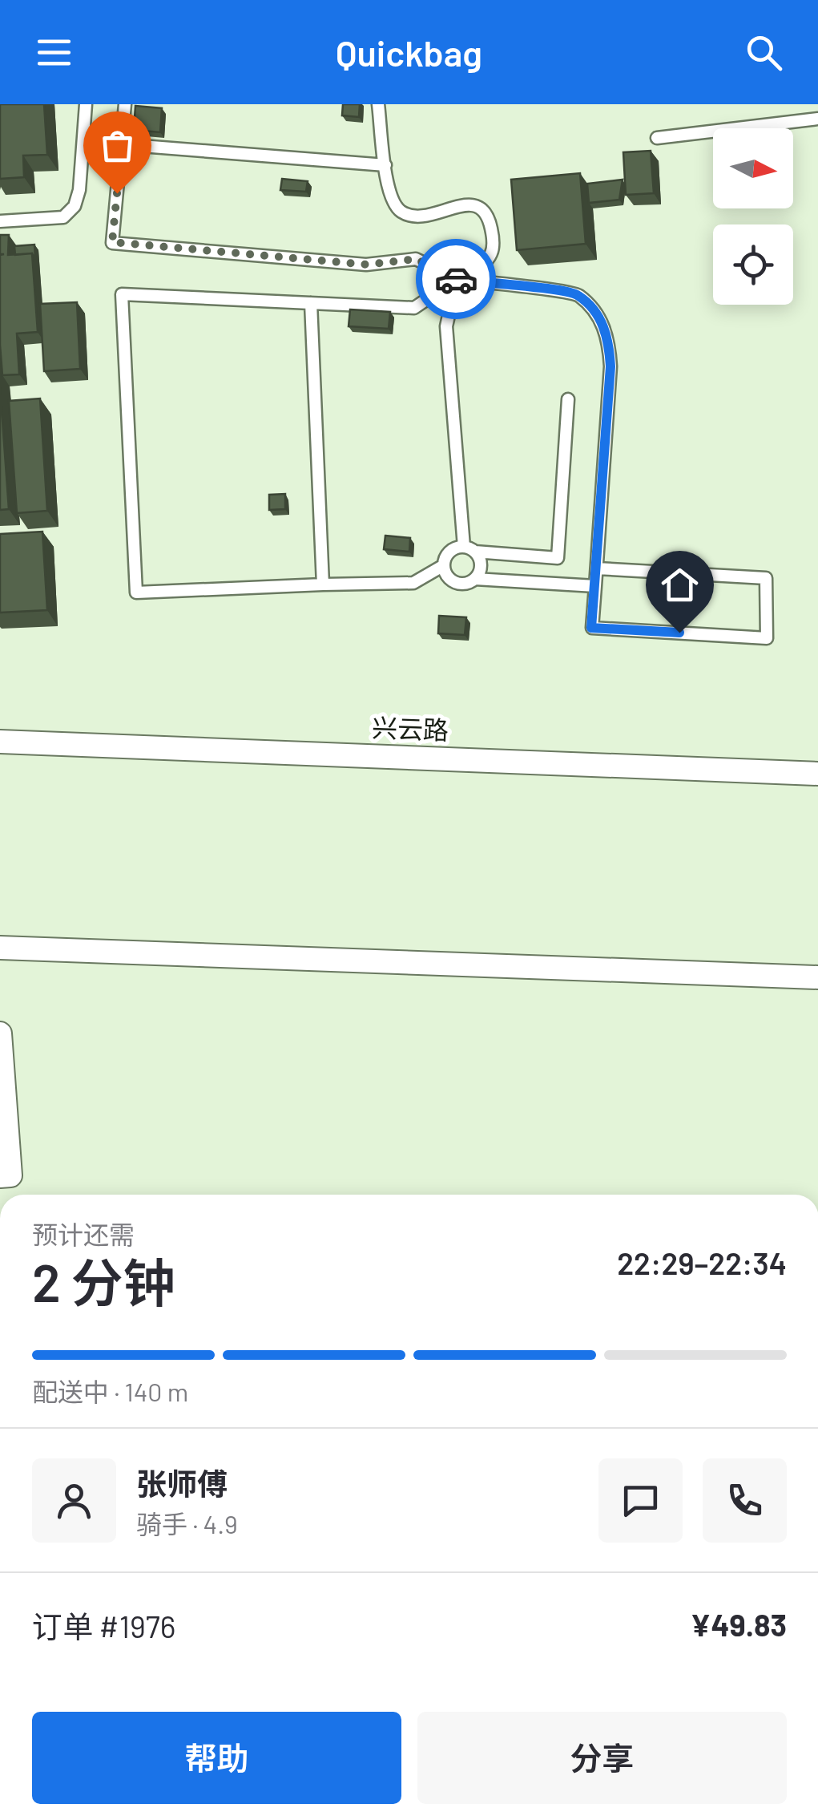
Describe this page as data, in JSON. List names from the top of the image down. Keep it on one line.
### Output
{"streets":{"street":["兴云路"]},"north":"right","page":{"header":"Quickbag","heading":["2 分钟","预计还需","22:29–22:34"],"panel":["张师傅","骑手 · 4.9","订单 #1976","¥49.83"],"bar":"配送中 · 140 m","buttons":["帮助","分享"]}}
